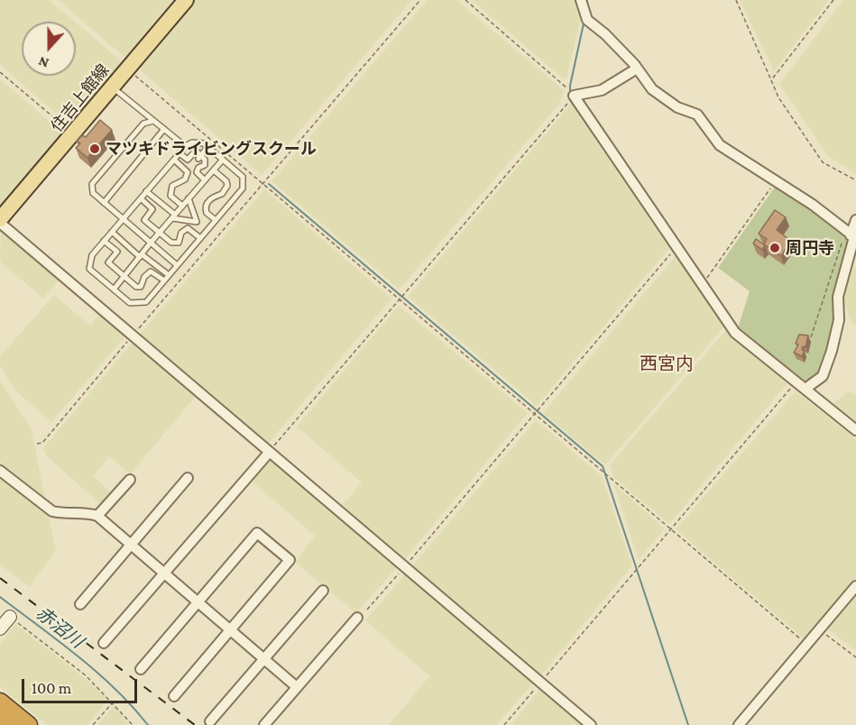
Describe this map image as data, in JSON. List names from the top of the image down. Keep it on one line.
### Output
{"streets":{"main road":["住吉上館線"]},"districts":["西宮内"],"water":["赤沼川"],"places":["マツキドライビングスクール","周円寺"],"scale_bar":"100 m","north":"bottom"}
